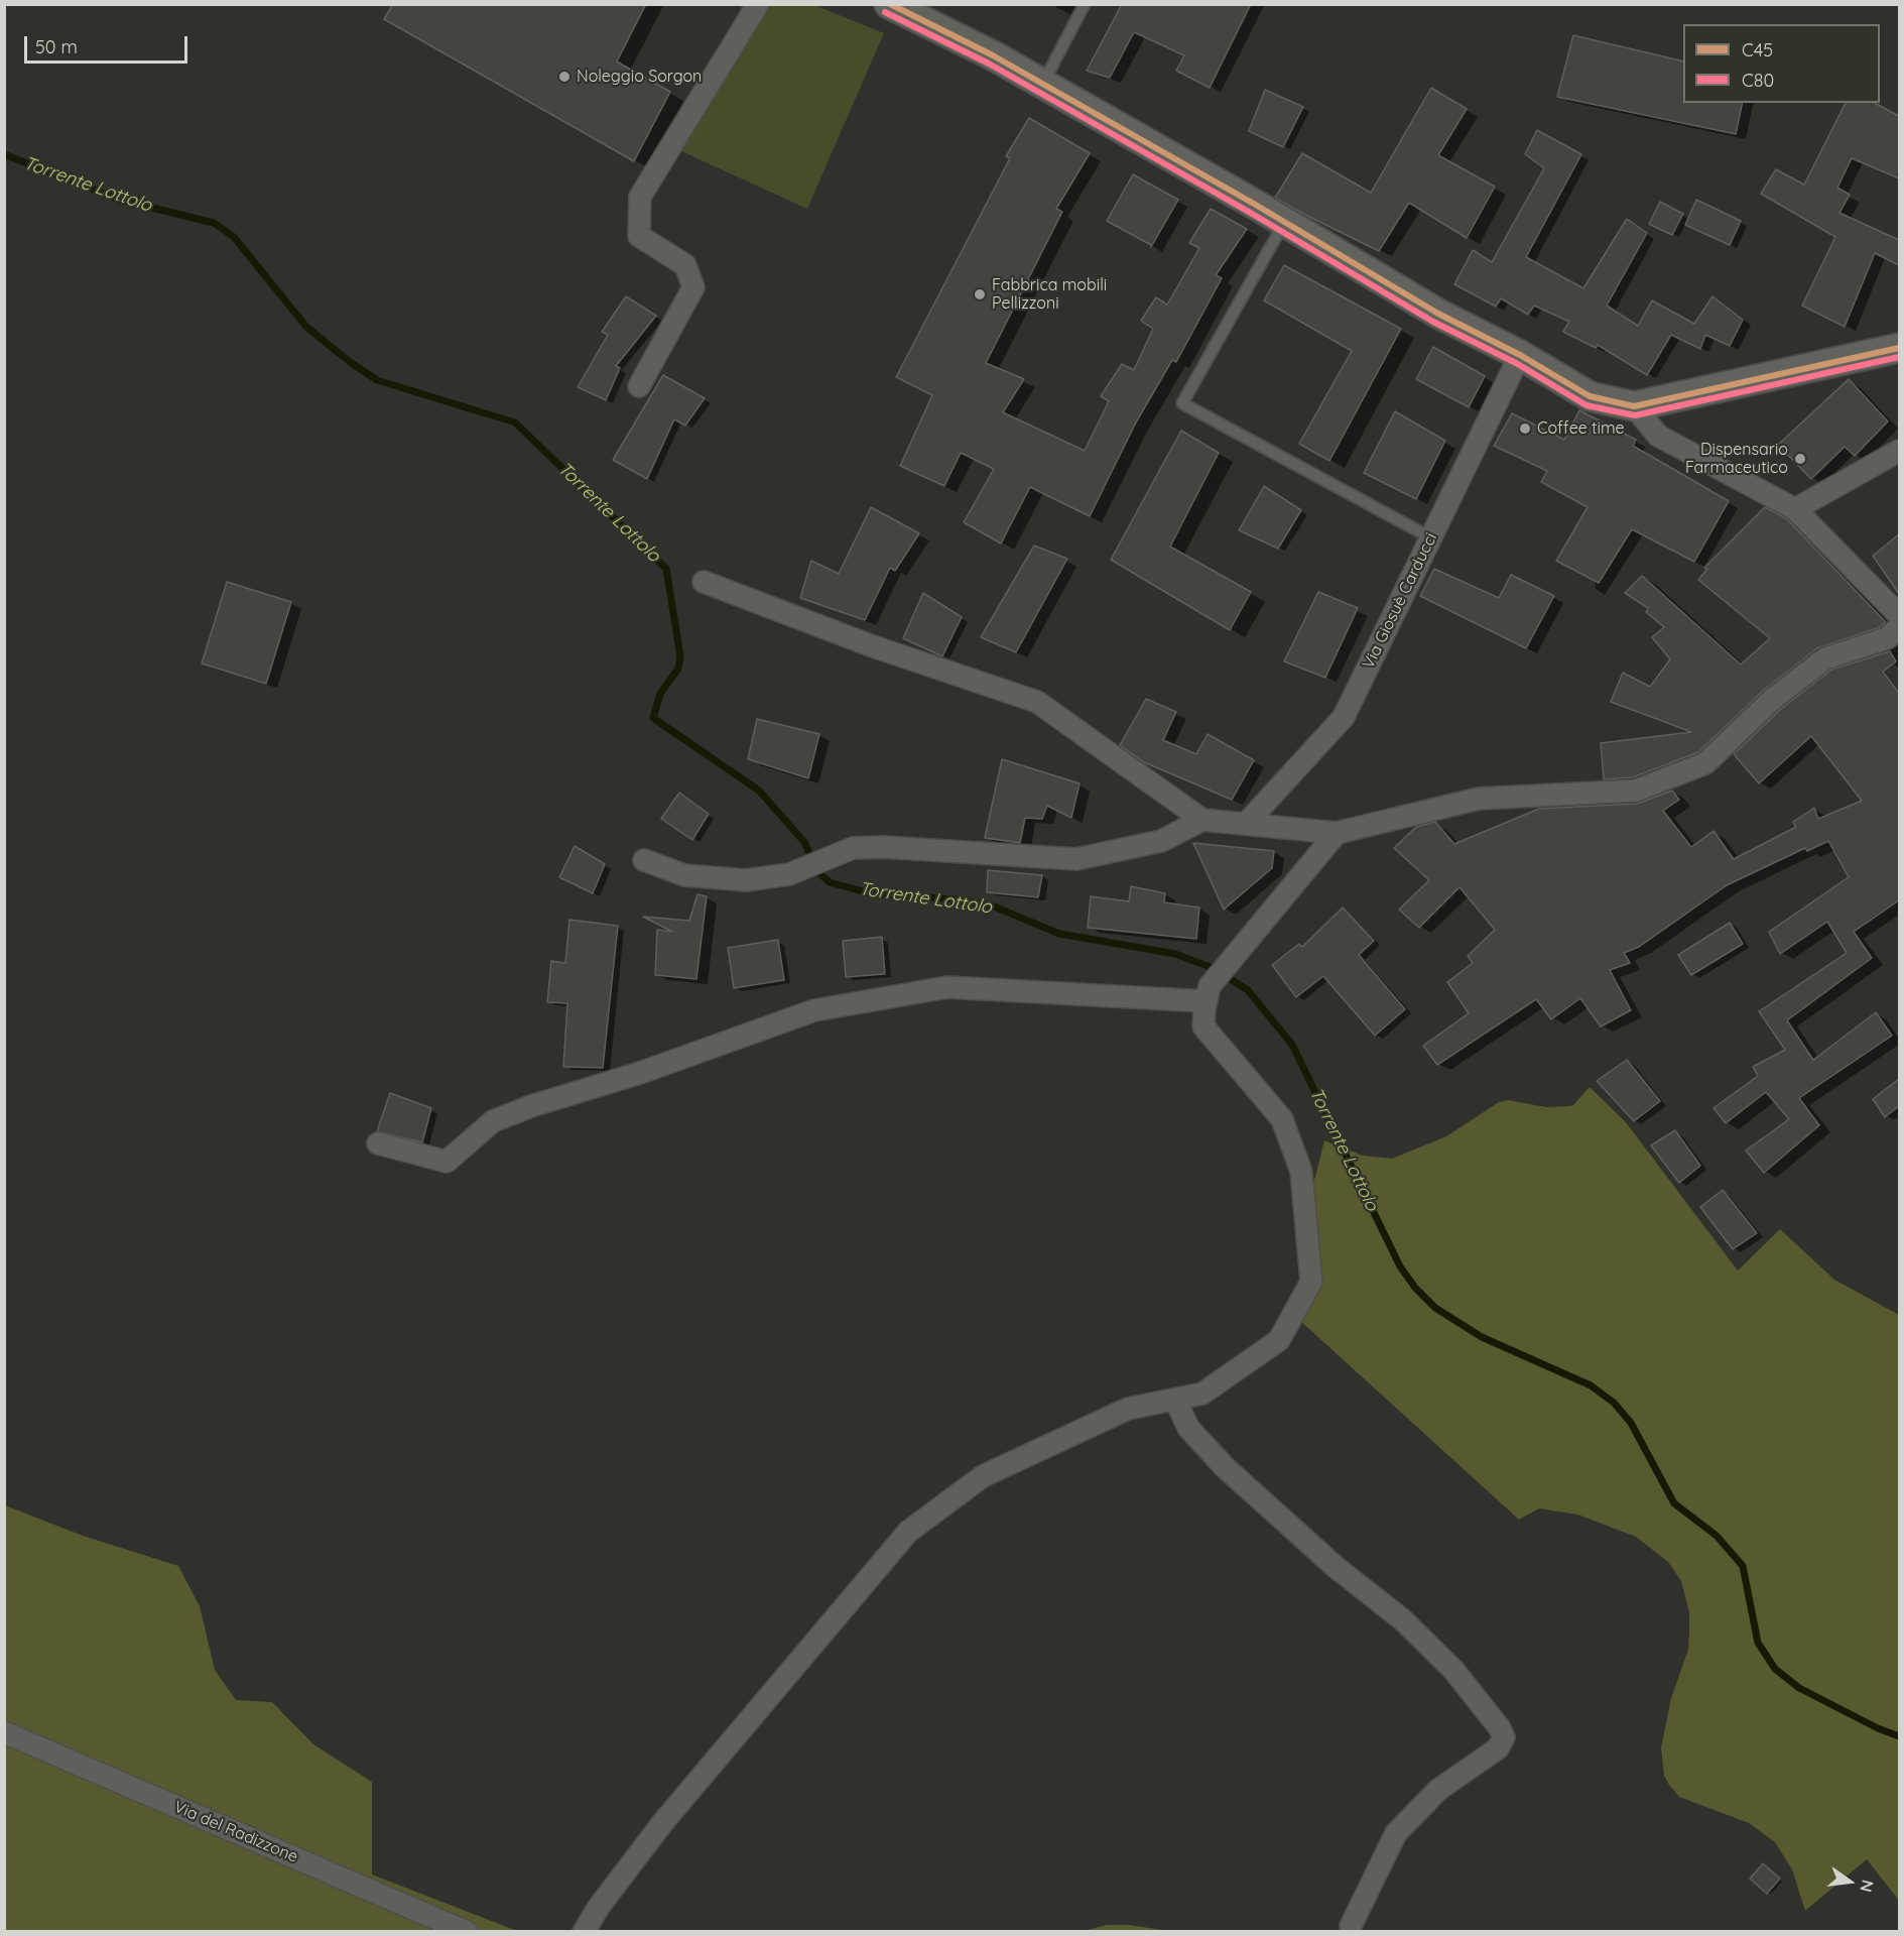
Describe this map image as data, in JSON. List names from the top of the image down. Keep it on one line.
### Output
{"streets":{"street":["Via Giosuè Carducci","Via del Radizzone"]},"water":["Torrente Lottolo"],"places":["Noleggio Sorgon","Fabbrica mobili Pellizzoni","Coffee time","Dispensario Farmaceutico"],"lines":["transit line C45","transit line C80"],"legend":["C45","C80"],"scale_bar":"50 m","north":"right"}
